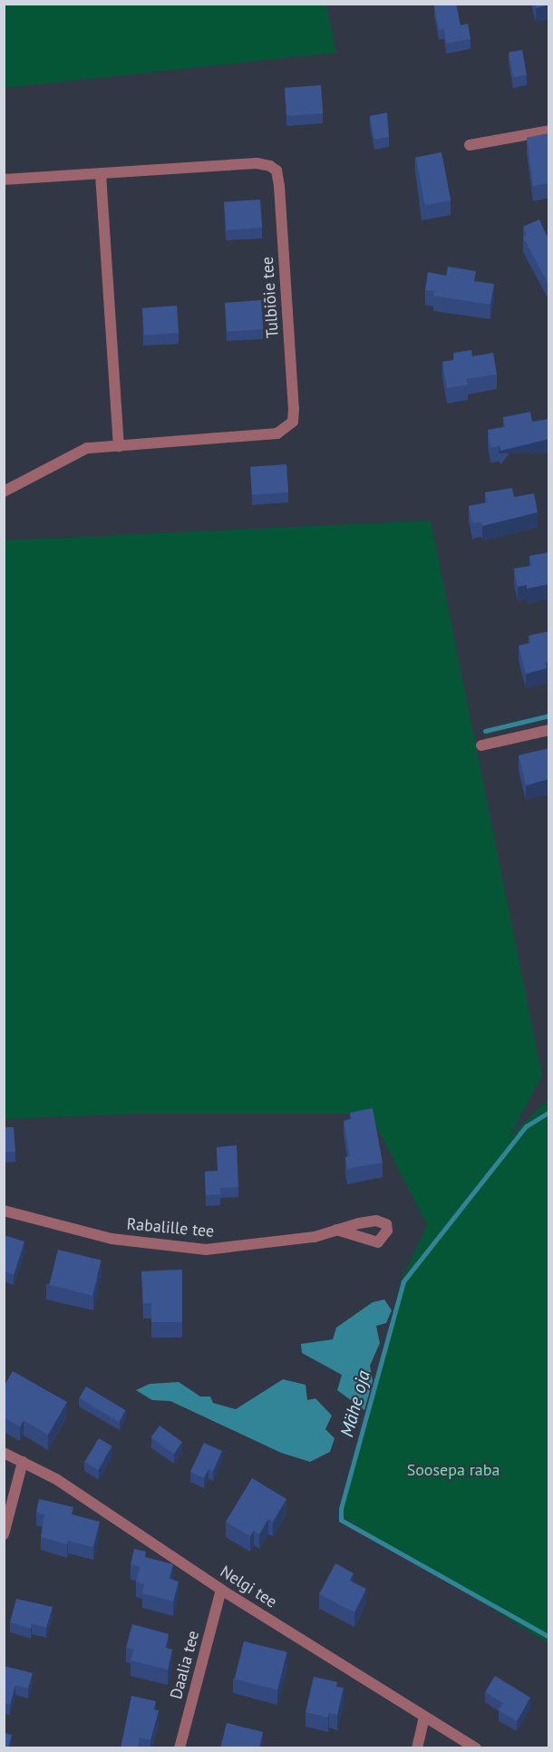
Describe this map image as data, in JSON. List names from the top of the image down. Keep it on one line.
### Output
{"streets":{"street":["Tulbiõie tee","Rabalille tee","Nelgi tee","Daalia tee"]},"crossings":[["Nelgi tee","Daalia tee"]],"water":["Mähe oja"],"parks":["Soosepa raba"]}
